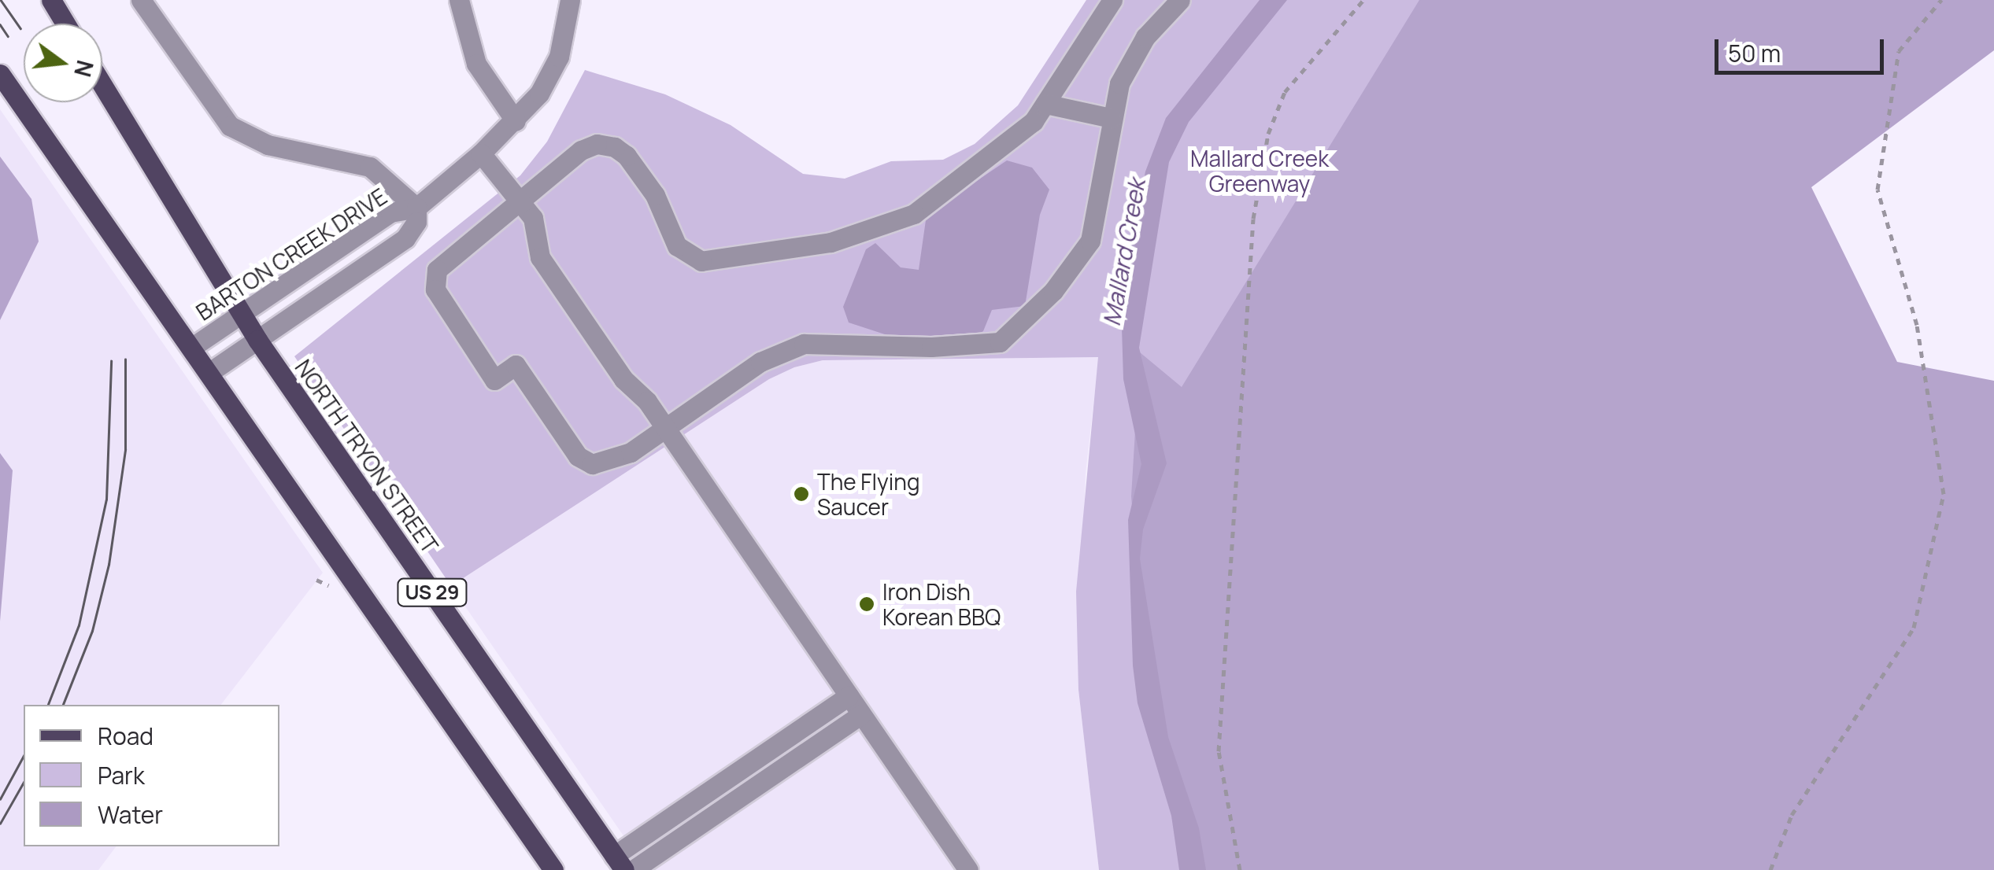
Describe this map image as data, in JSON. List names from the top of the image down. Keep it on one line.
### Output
{"streets":{"main road":["NORTH TRYON STREET","US 29"],"street":["BARTON CREEK DRIVE"]},"crossings":[["BARTON CREEK DRIVE","NORTH TRYON STREET"],["BARTON CREEK DRIVE","US 29"]],"water":["Mallard Creek"],"parks":["Mallard Creek Greenway"],"places":["The Flying Saucer","Iron Dish Korean BBQ"],"legend":["Road","Park","Water"],"scale_bar":"50 m","north":"right"}
